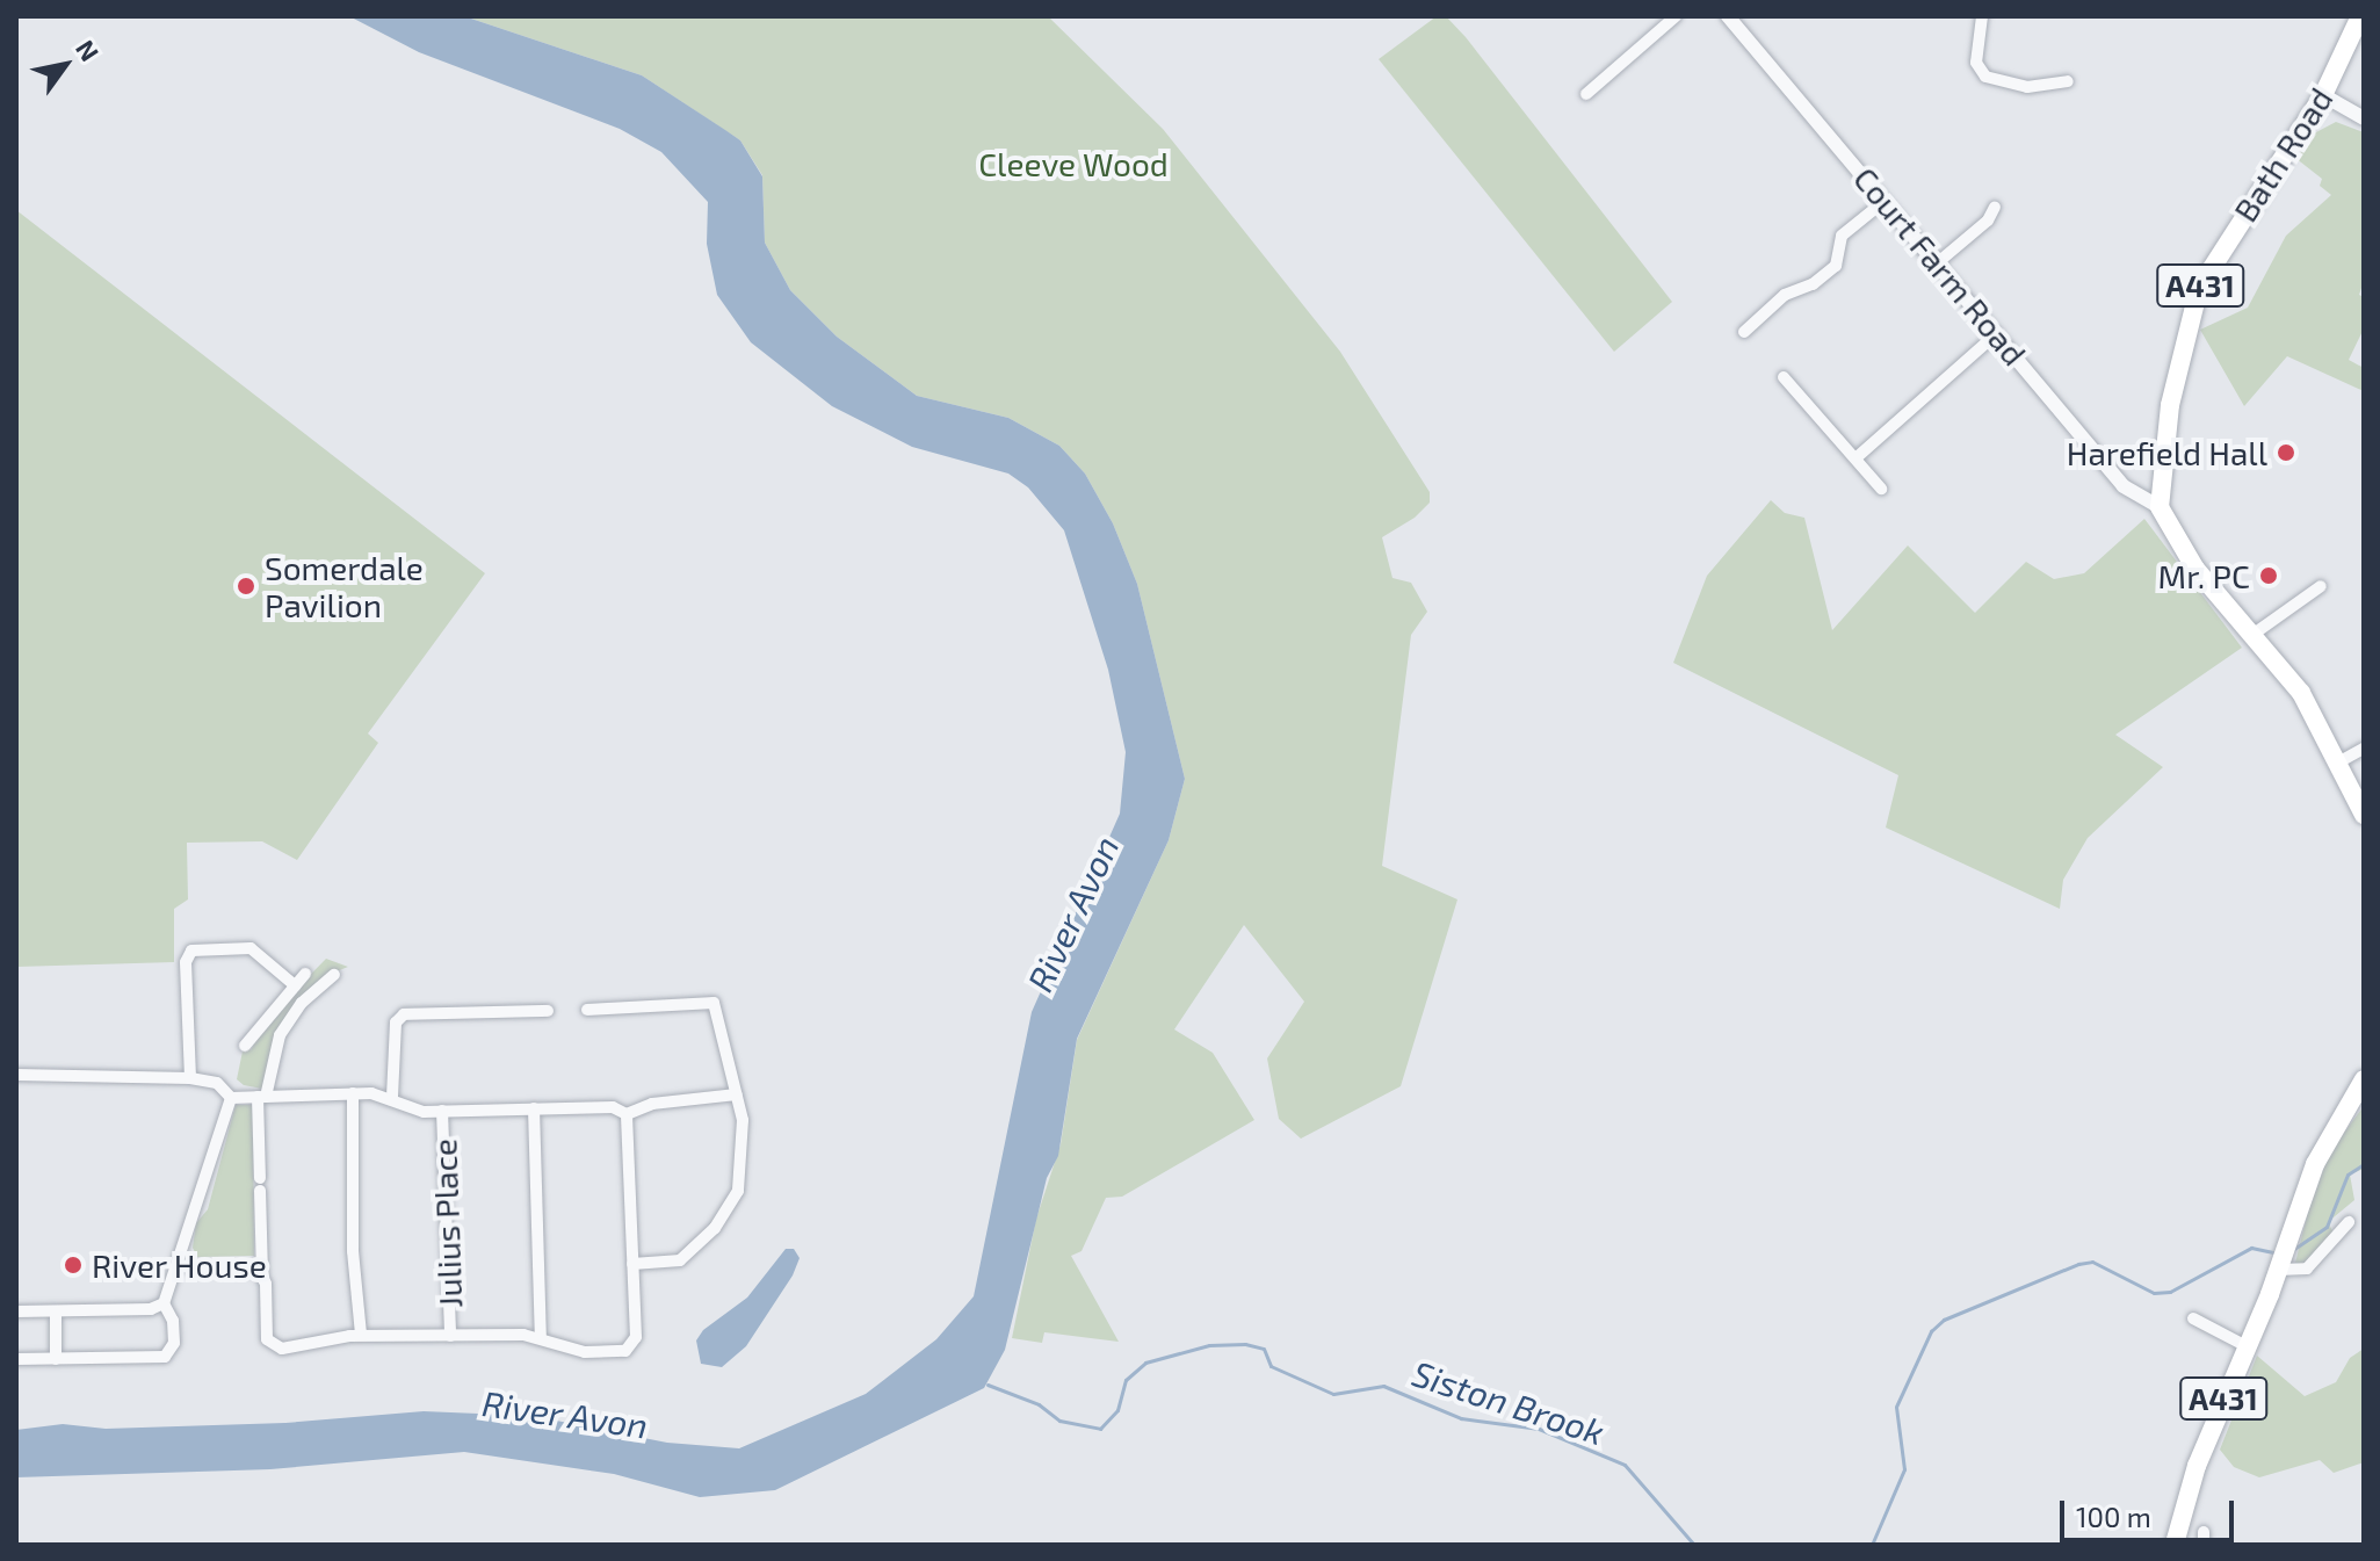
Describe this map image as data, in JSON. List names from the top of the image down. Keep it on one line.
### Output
{"streets":{"main road":["Bath Road","A431"],"street":["Court Farm Road","Julius Place"]},"crossings":[["Bath Road","Court Farm Road"]],"water":["River Avon","Siston Brook"],"parks":["Cleeve Wood"],"places":["Harefield Hall","Mr. PC","Somerdale Pavilion","River House"],"scale_bar":"100 m","north":"top right"}
